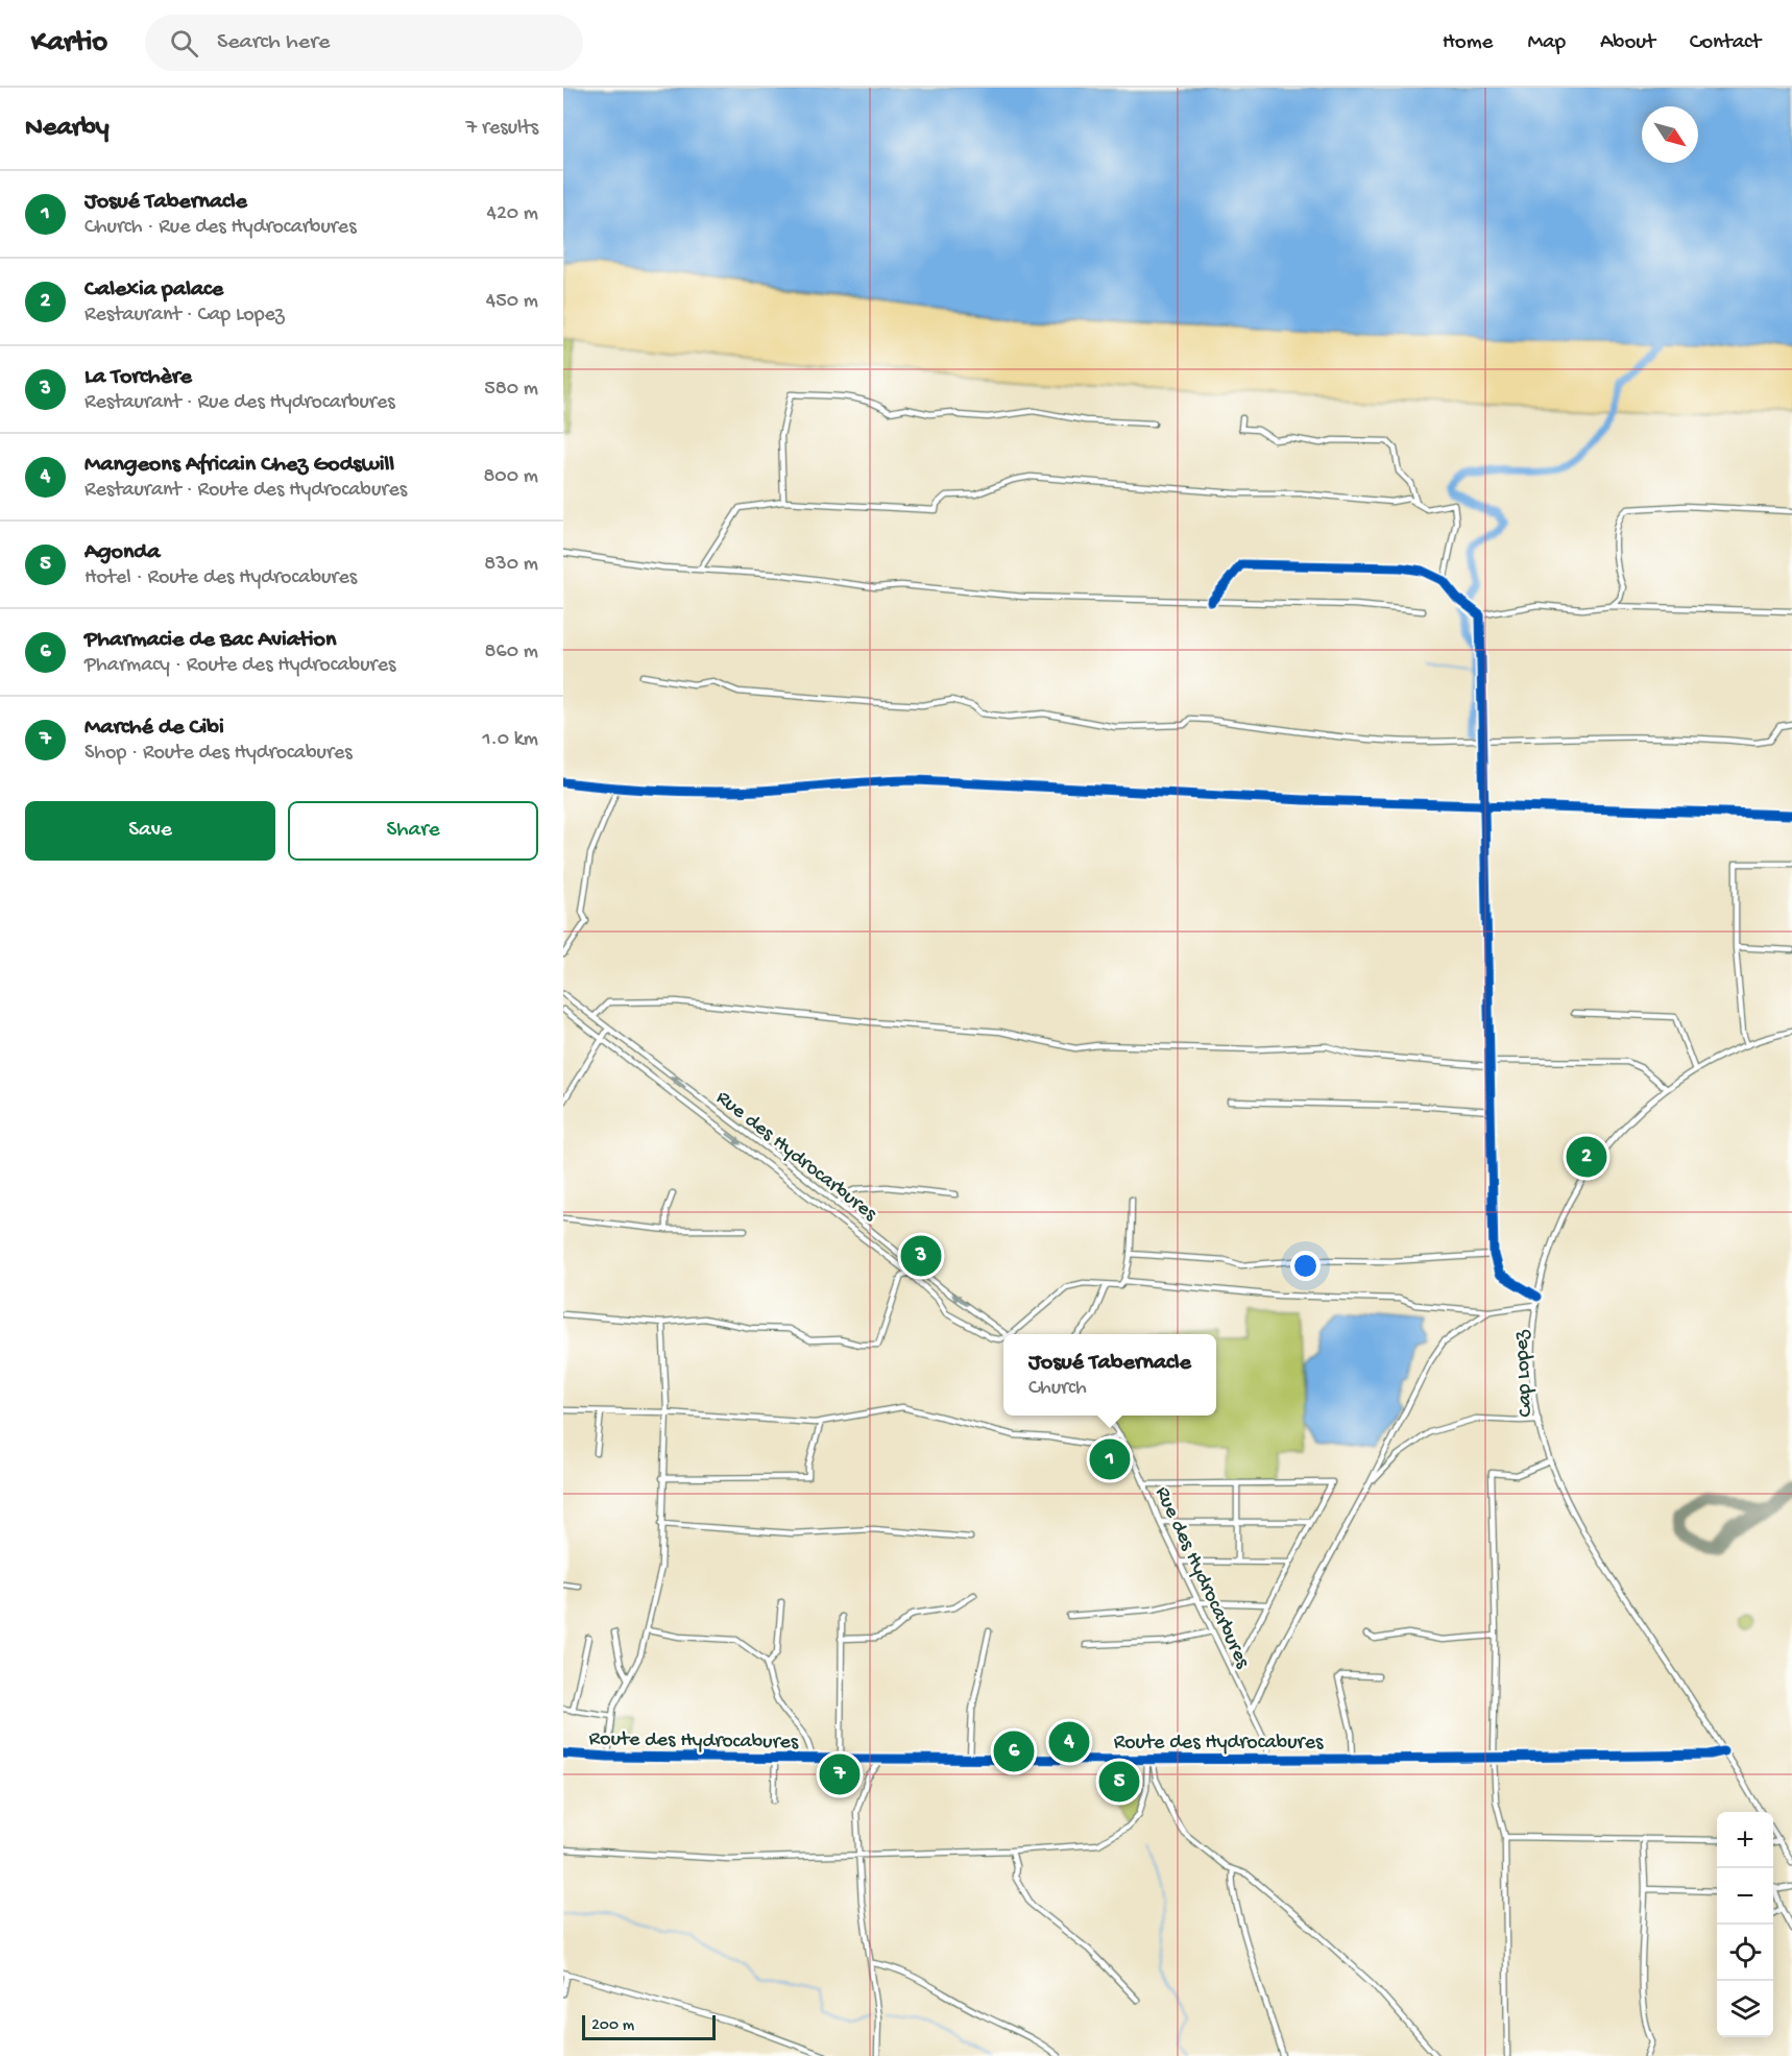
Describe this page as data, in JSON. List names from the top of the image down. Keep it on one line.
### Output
{"streets":{"street":["Rue des Hydrocarbures","Cap Lopez","Route des Hydrocabures"]},"crossings":[["Rue des Hydrocarbures","Route des Hydrocabures"],["Cap Lopez","Route des Hydrocabures"]],"scale_bar":"200 m","north":"bottom right","page":{"header":"Kartio","search":"Search here","nav":["Home","Map","About","Contact"],"heading":["Nearby","7 results"],"list":[{"mark":"1","name":"Josué Tabernacle","note":"Church · Rue des Hydrocarbures","value":"420 m"},{"mark":"2","name":"Calexia palace","note":"Restaurant · Cap Lopez","value":"450 m"},{"mark":"3","name":"La Torchère","note":"Restaurant · Rue des Hydrocarbures","value":"580 m"},{"mark":"4","name":"Mangeons Africain Chez Godswill","note":"Restaurant · Route des Hydrocabures","value":"800 m"},{"mark":"5","name":"Agonda","note":"Hotel · Route des Hydrocabures","value":"830 m"},{"mark":"6","name":"Pharmacie de Bac Aviation","note":"Pharmacy · Route des Hydrocabures","value":"860 m"},{"mark":"7","name":"Marché de Cibi","note":"Shop · Route des Hydrocabures","value":"1.0 km"}],"buttons":["Save","Share"],"pins":["2","3","1","4","6","7","5"],"popup":["Josué Tabernacle","Church"],"map_buttons":["+","−"],"scale":"200 m"}}
